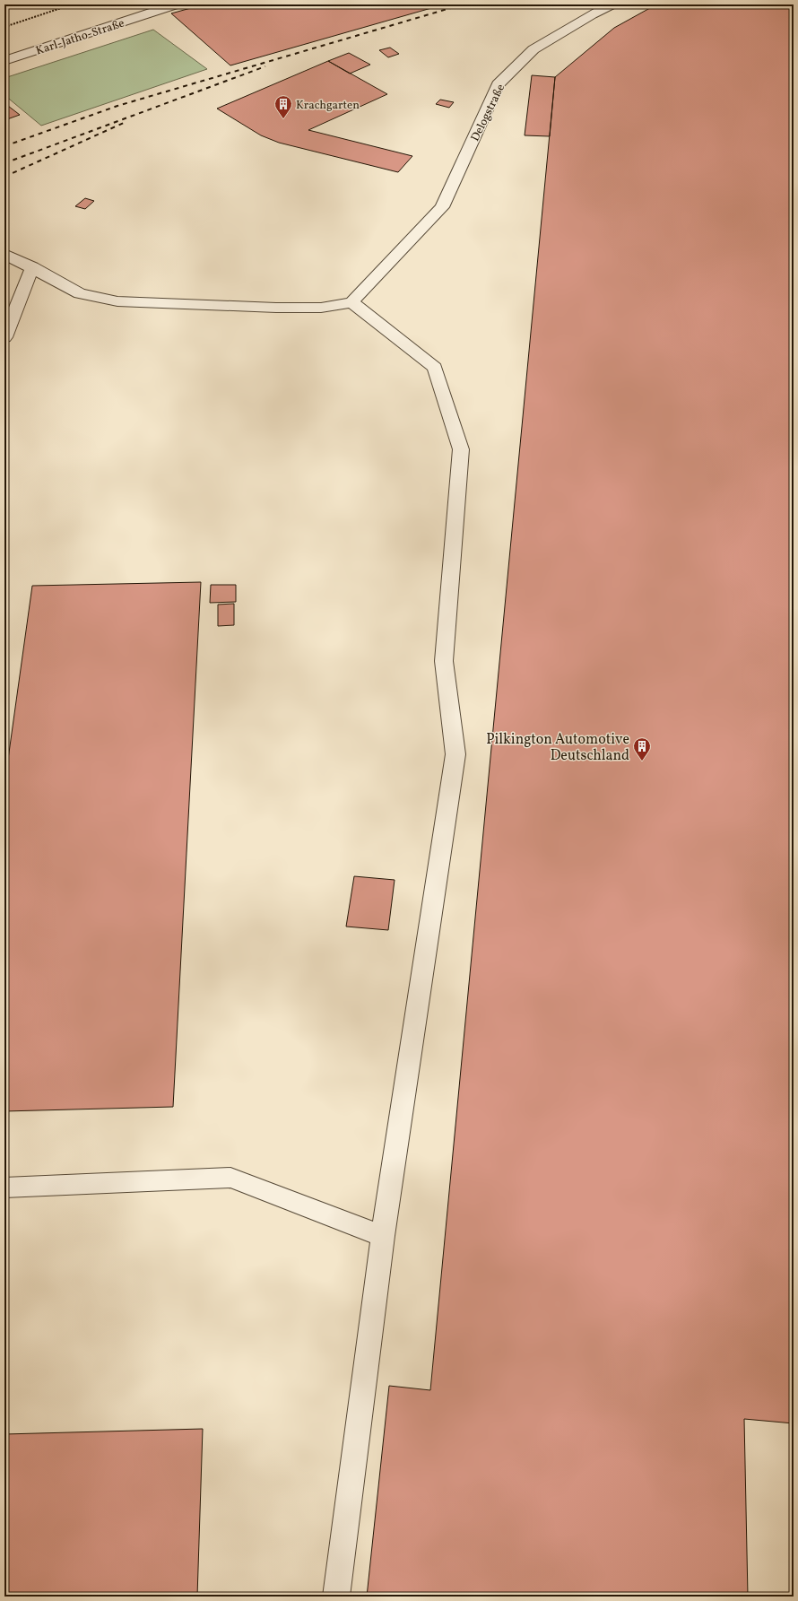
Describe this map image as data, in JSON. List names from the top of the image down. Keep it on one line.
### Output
{"streets":{"street":["Karl-Jatho-Straße","Delogstraße"]},"places":{"building":["Krachgarten","Pilkington Automotive Deutschland"]}}
